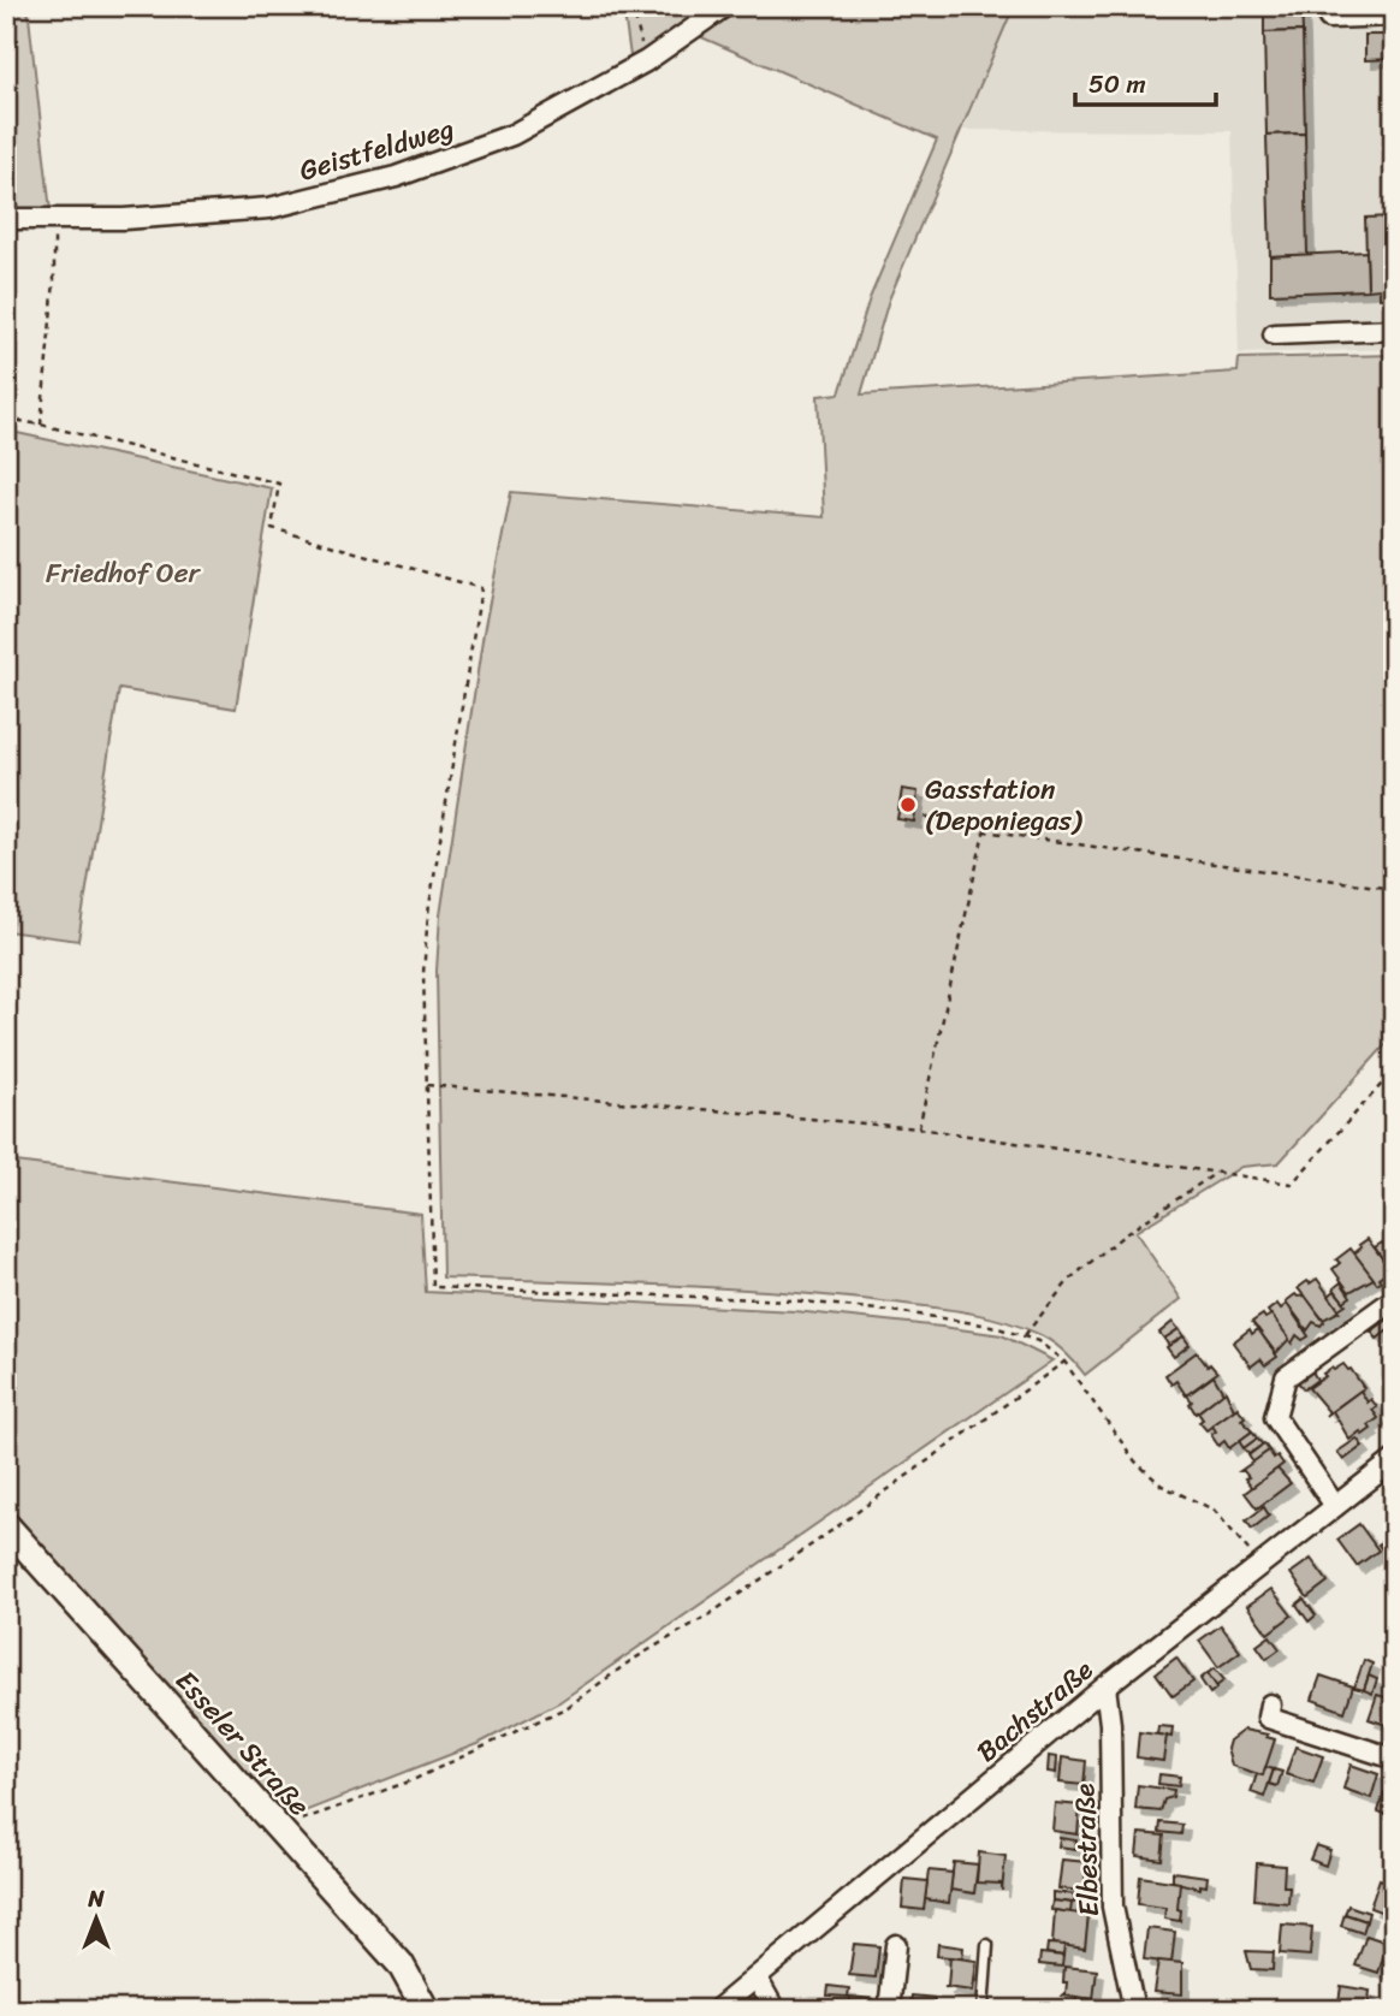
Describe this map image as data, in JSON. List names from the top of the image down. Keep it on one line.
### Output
{"streets":{"main road":["Esseler Straße"],"street":["Geistfeldweg","Bachstraße","Elbestraße"]},"crossings":[["Bachstraße","Elbestraße"]],"parks":["Friedhof Oer"],"places":["Gasstation (Deponiegas)"],"scale_bar":"50 m","north":"top"}
